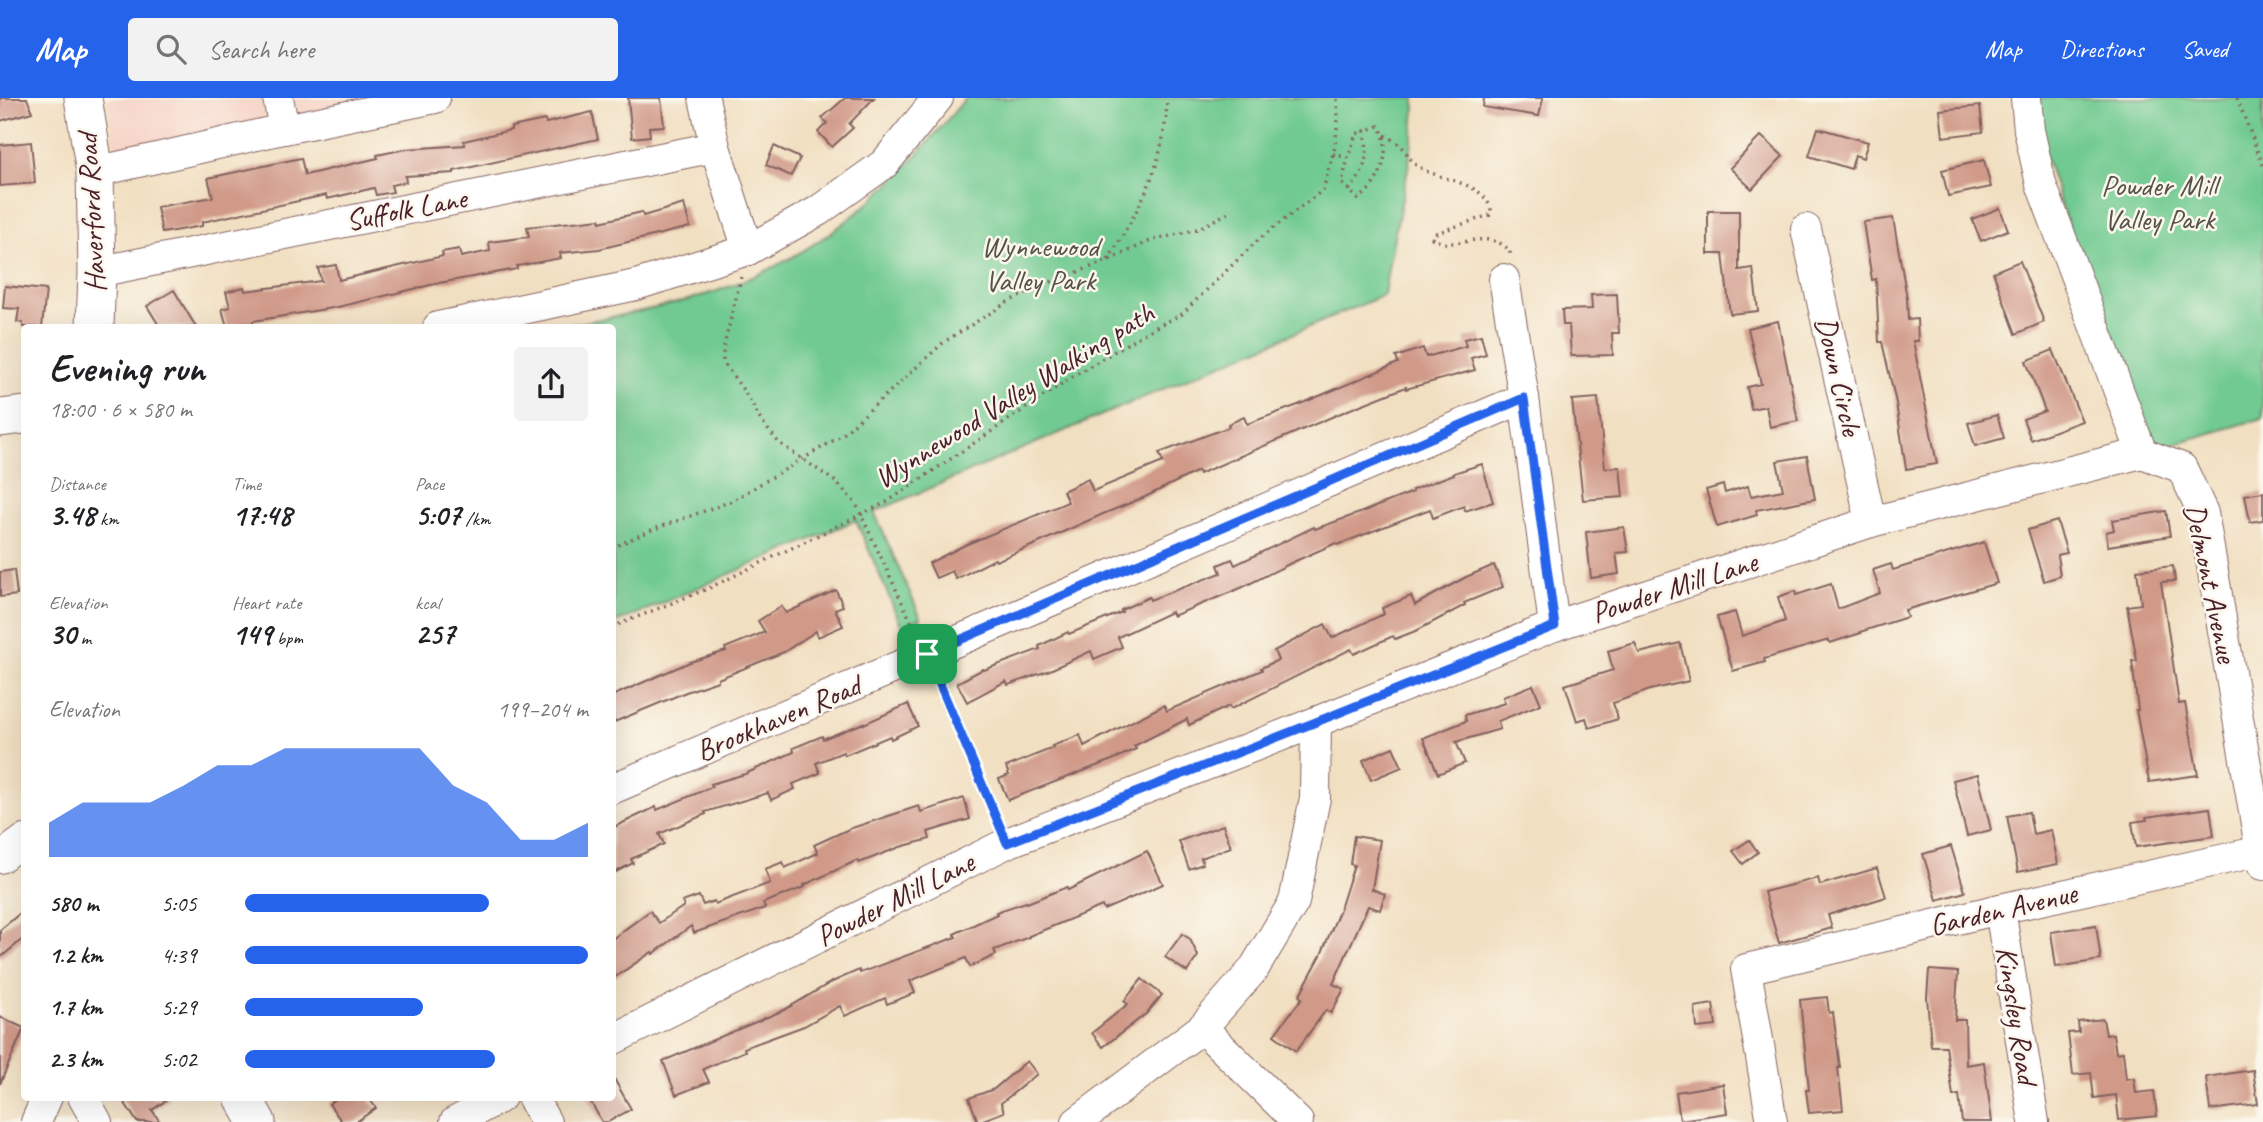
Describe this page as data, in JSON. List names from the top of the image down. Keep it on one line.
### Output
{"streets":{"main road":["Haverford Road"],"street":["Suffolk Lane","Down Circle","Delmont Avenue","Powder Mill Lane","Brookhaven Road","Garden Avenue","Kingsley Road"],"path":["Wynnewood Valley Walking path"]},"crossings":[["Suffolk Lane","Haverford Road"],["Down Circle","Powder Mill Lane"],["Delmont Avenue","Powder Mill Lane"],["Delmont Avenue","Garden Avenue"],["Garden Avenue","Kingsley Road"]],"parks":["Powder Mill Valley Park","Wynnewood Valley Park"],"page":{"header":"Map","search":"Search here","nav":["Map","Directions","Saved"],"heading":["Evening run","18:00 · 6 × 580 m"],"stats":[["Distance","3.48 km"],["Time","17:48"],["Pace","5:07 /km"],["Elevation","30 m"],["Heart rate","149 bpm"],["kcal","257"]],"chart":["Elevation","199–204 m"],"list":[{"name":"580 m","note":"5:05"},{"name":"1.2 km","note":"4:39"},{"name":"1.7 km","note":"5:29"},{"name":"2.3 km","note":"5:02"}]}}
